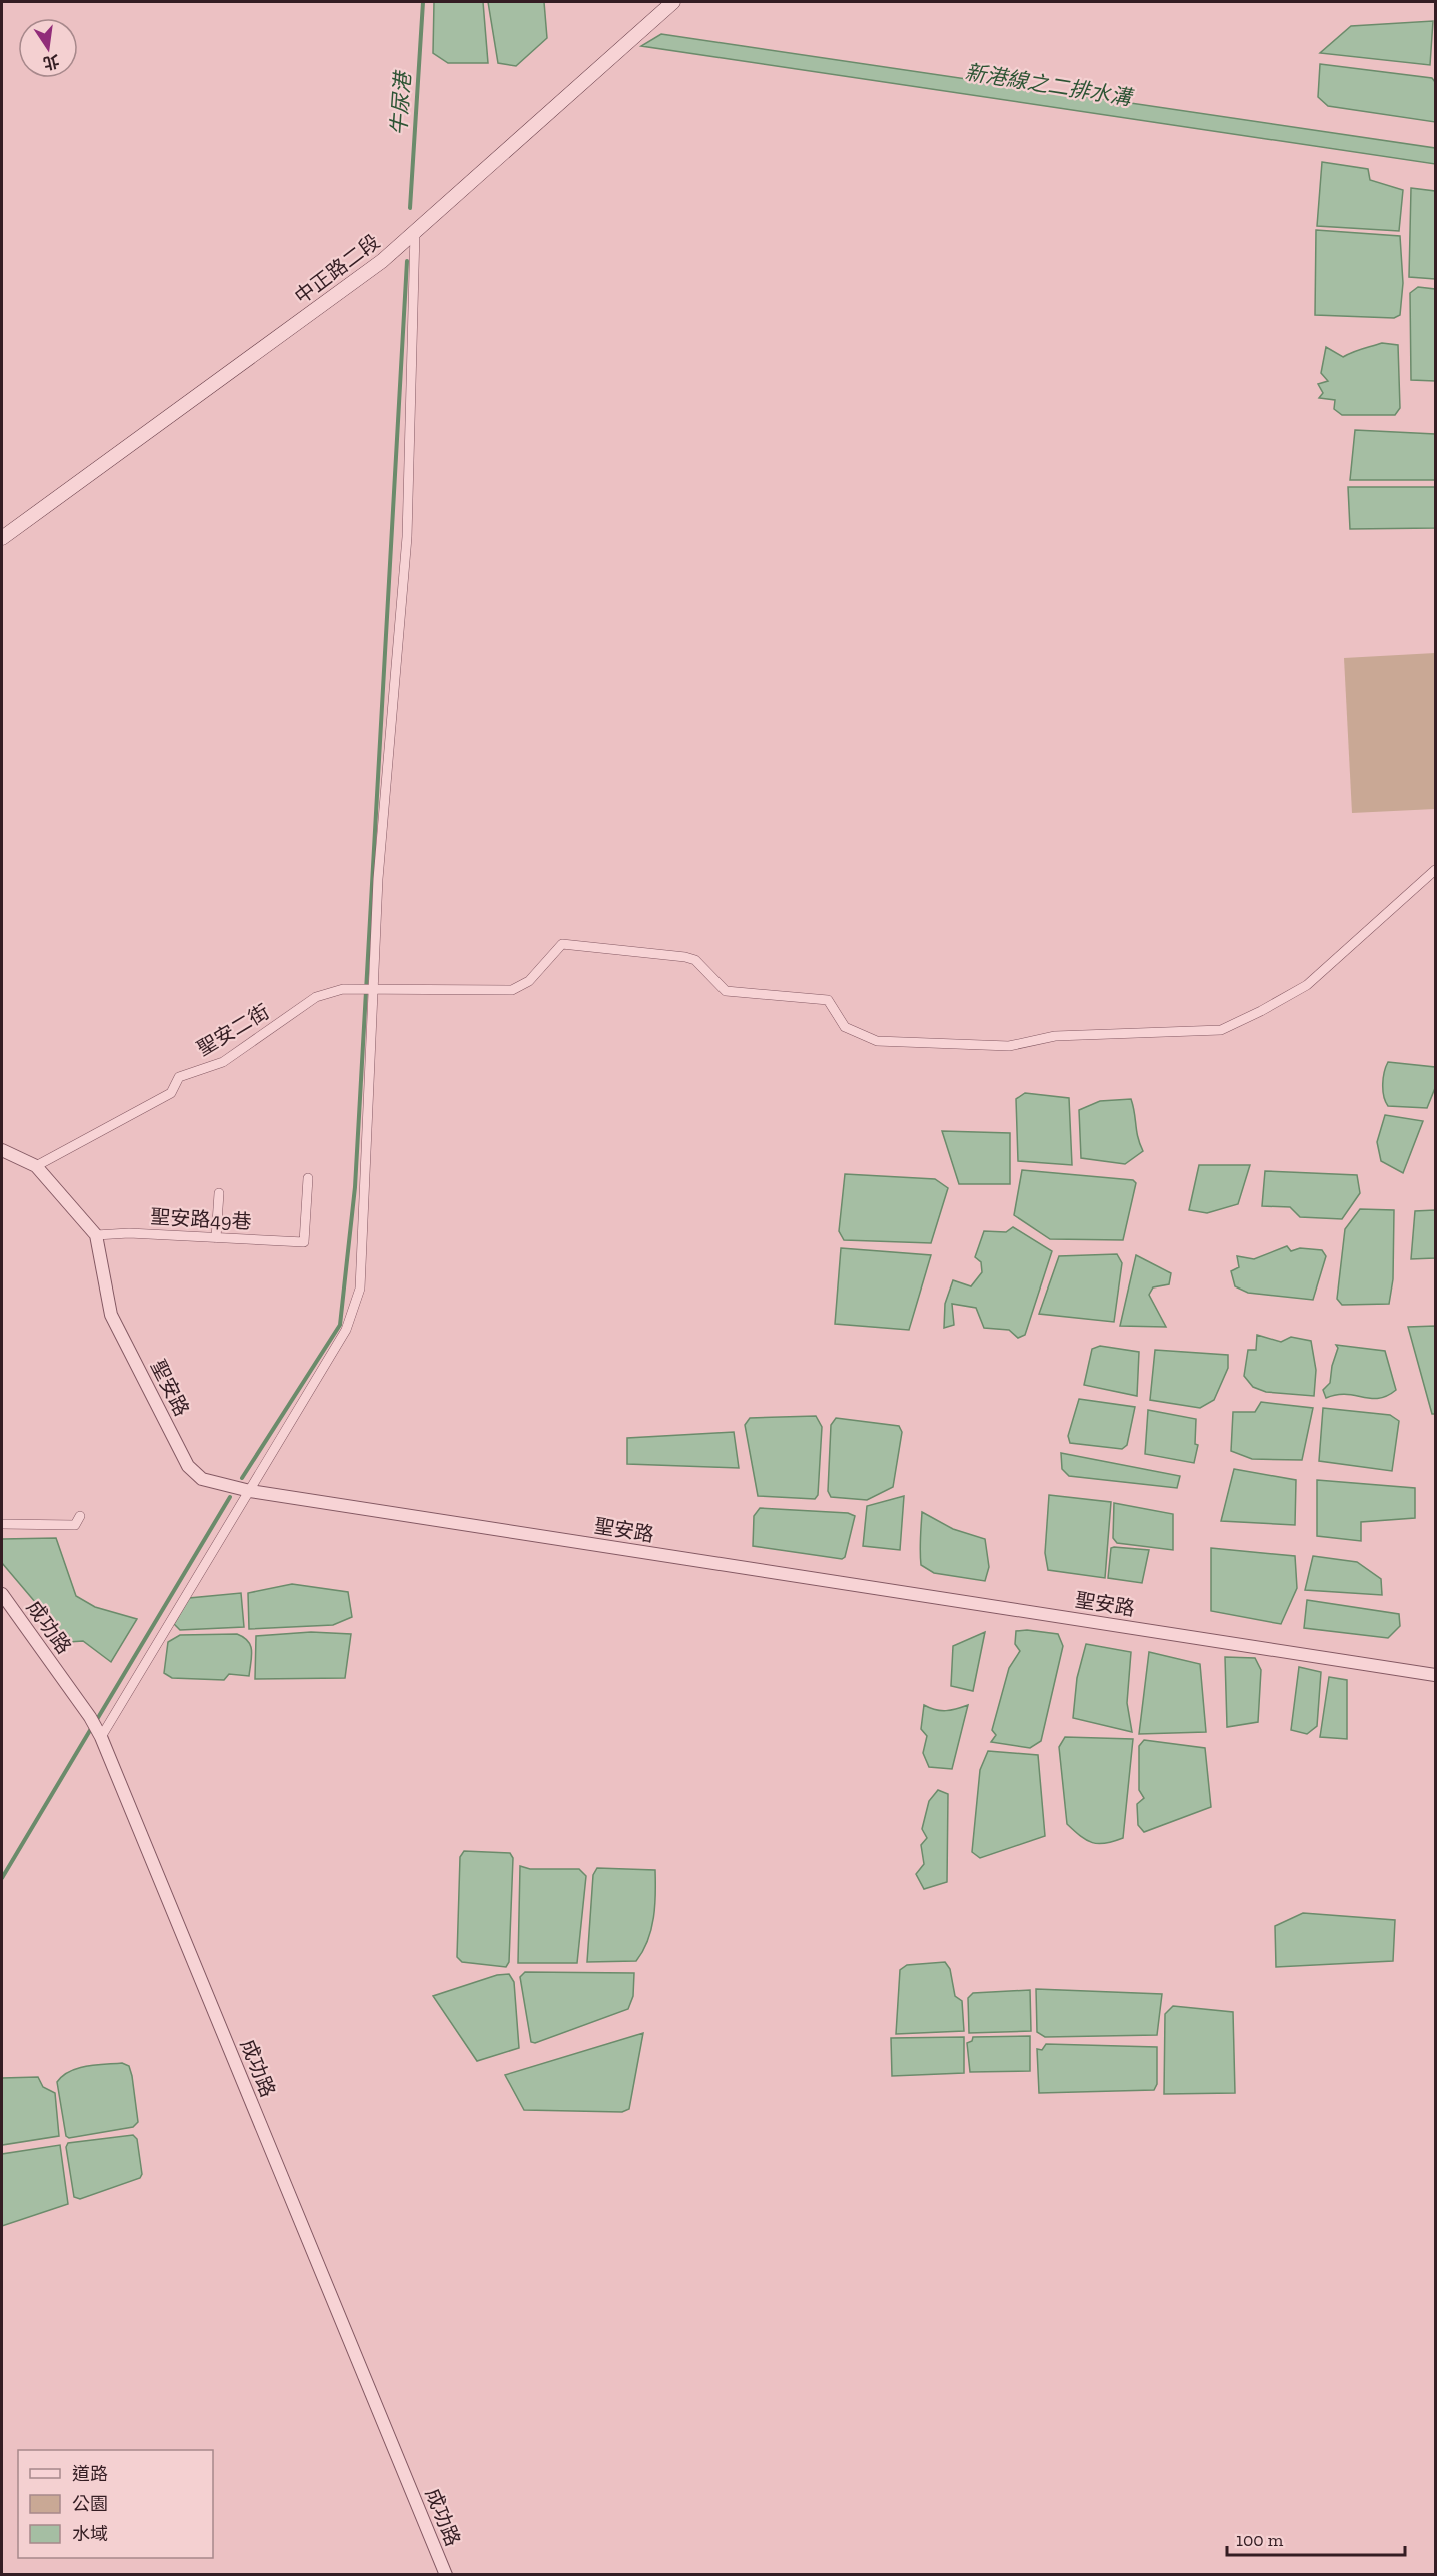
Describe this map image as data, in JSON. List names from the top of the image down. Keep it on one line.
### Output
{"streets":{"main road":["中正路二段"],"street":["聖安二街","聖安路49巷","聖安路","成功路"]},"crossings":[["聖安路49巷","聖安路"]],"water":["新港線之二排水溝","牛尿港"],"legend":["道路","公園","水域"],"scale_bar":"100 m","north":"bottom"}
